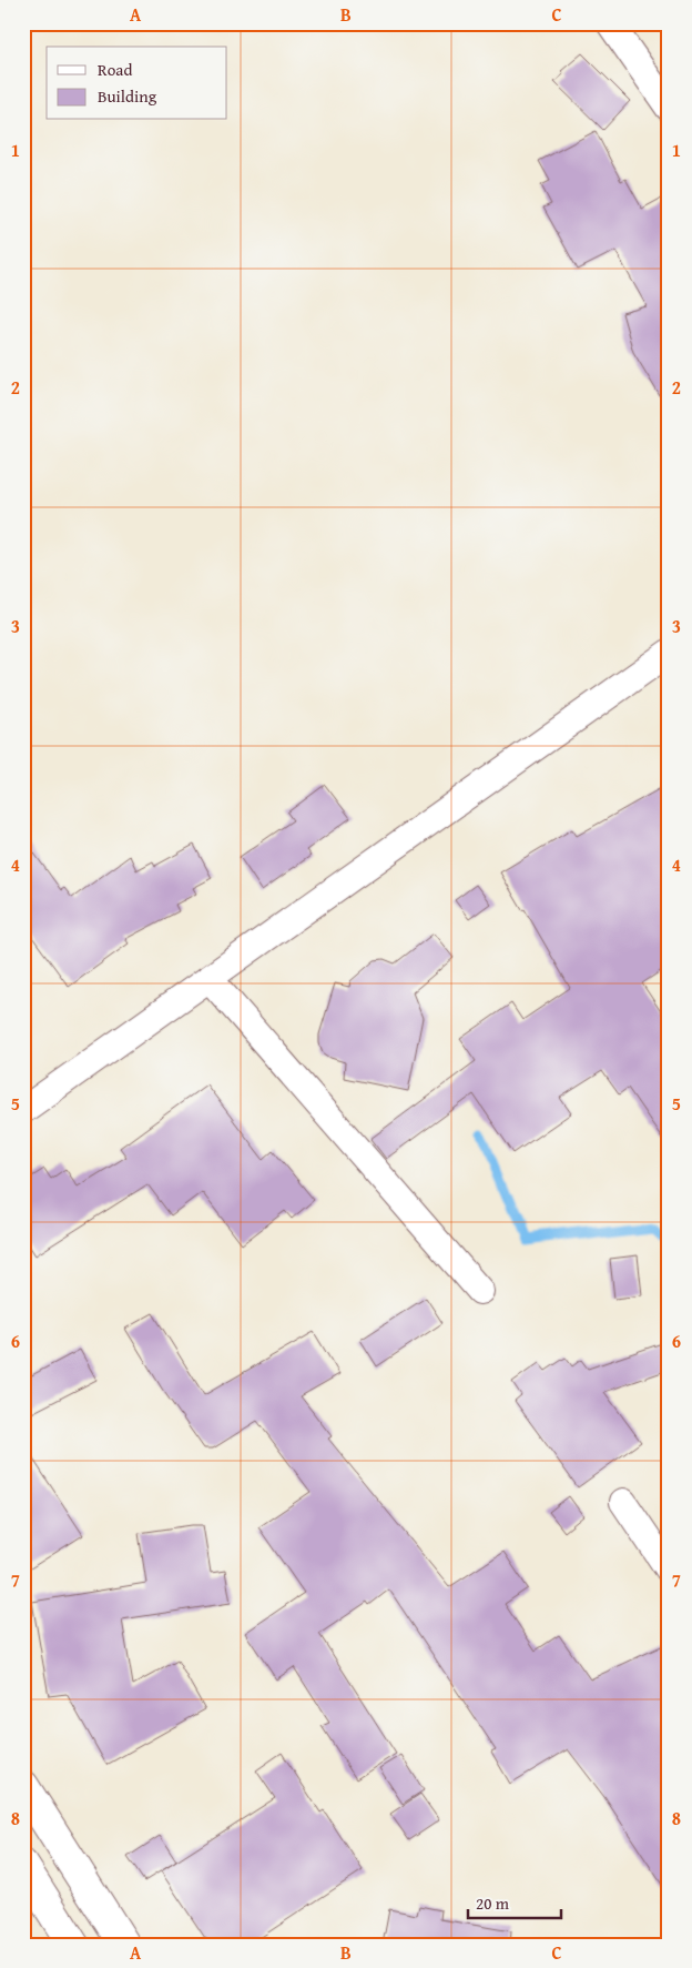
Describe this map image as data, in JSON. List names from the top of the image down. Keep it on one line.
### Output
{"legend":["Road","Building"],"scale_bar":"20 m","grid":{"columns":["A","B","C"],"rows":["1","2","3","4","5","6","7","8"]}}
